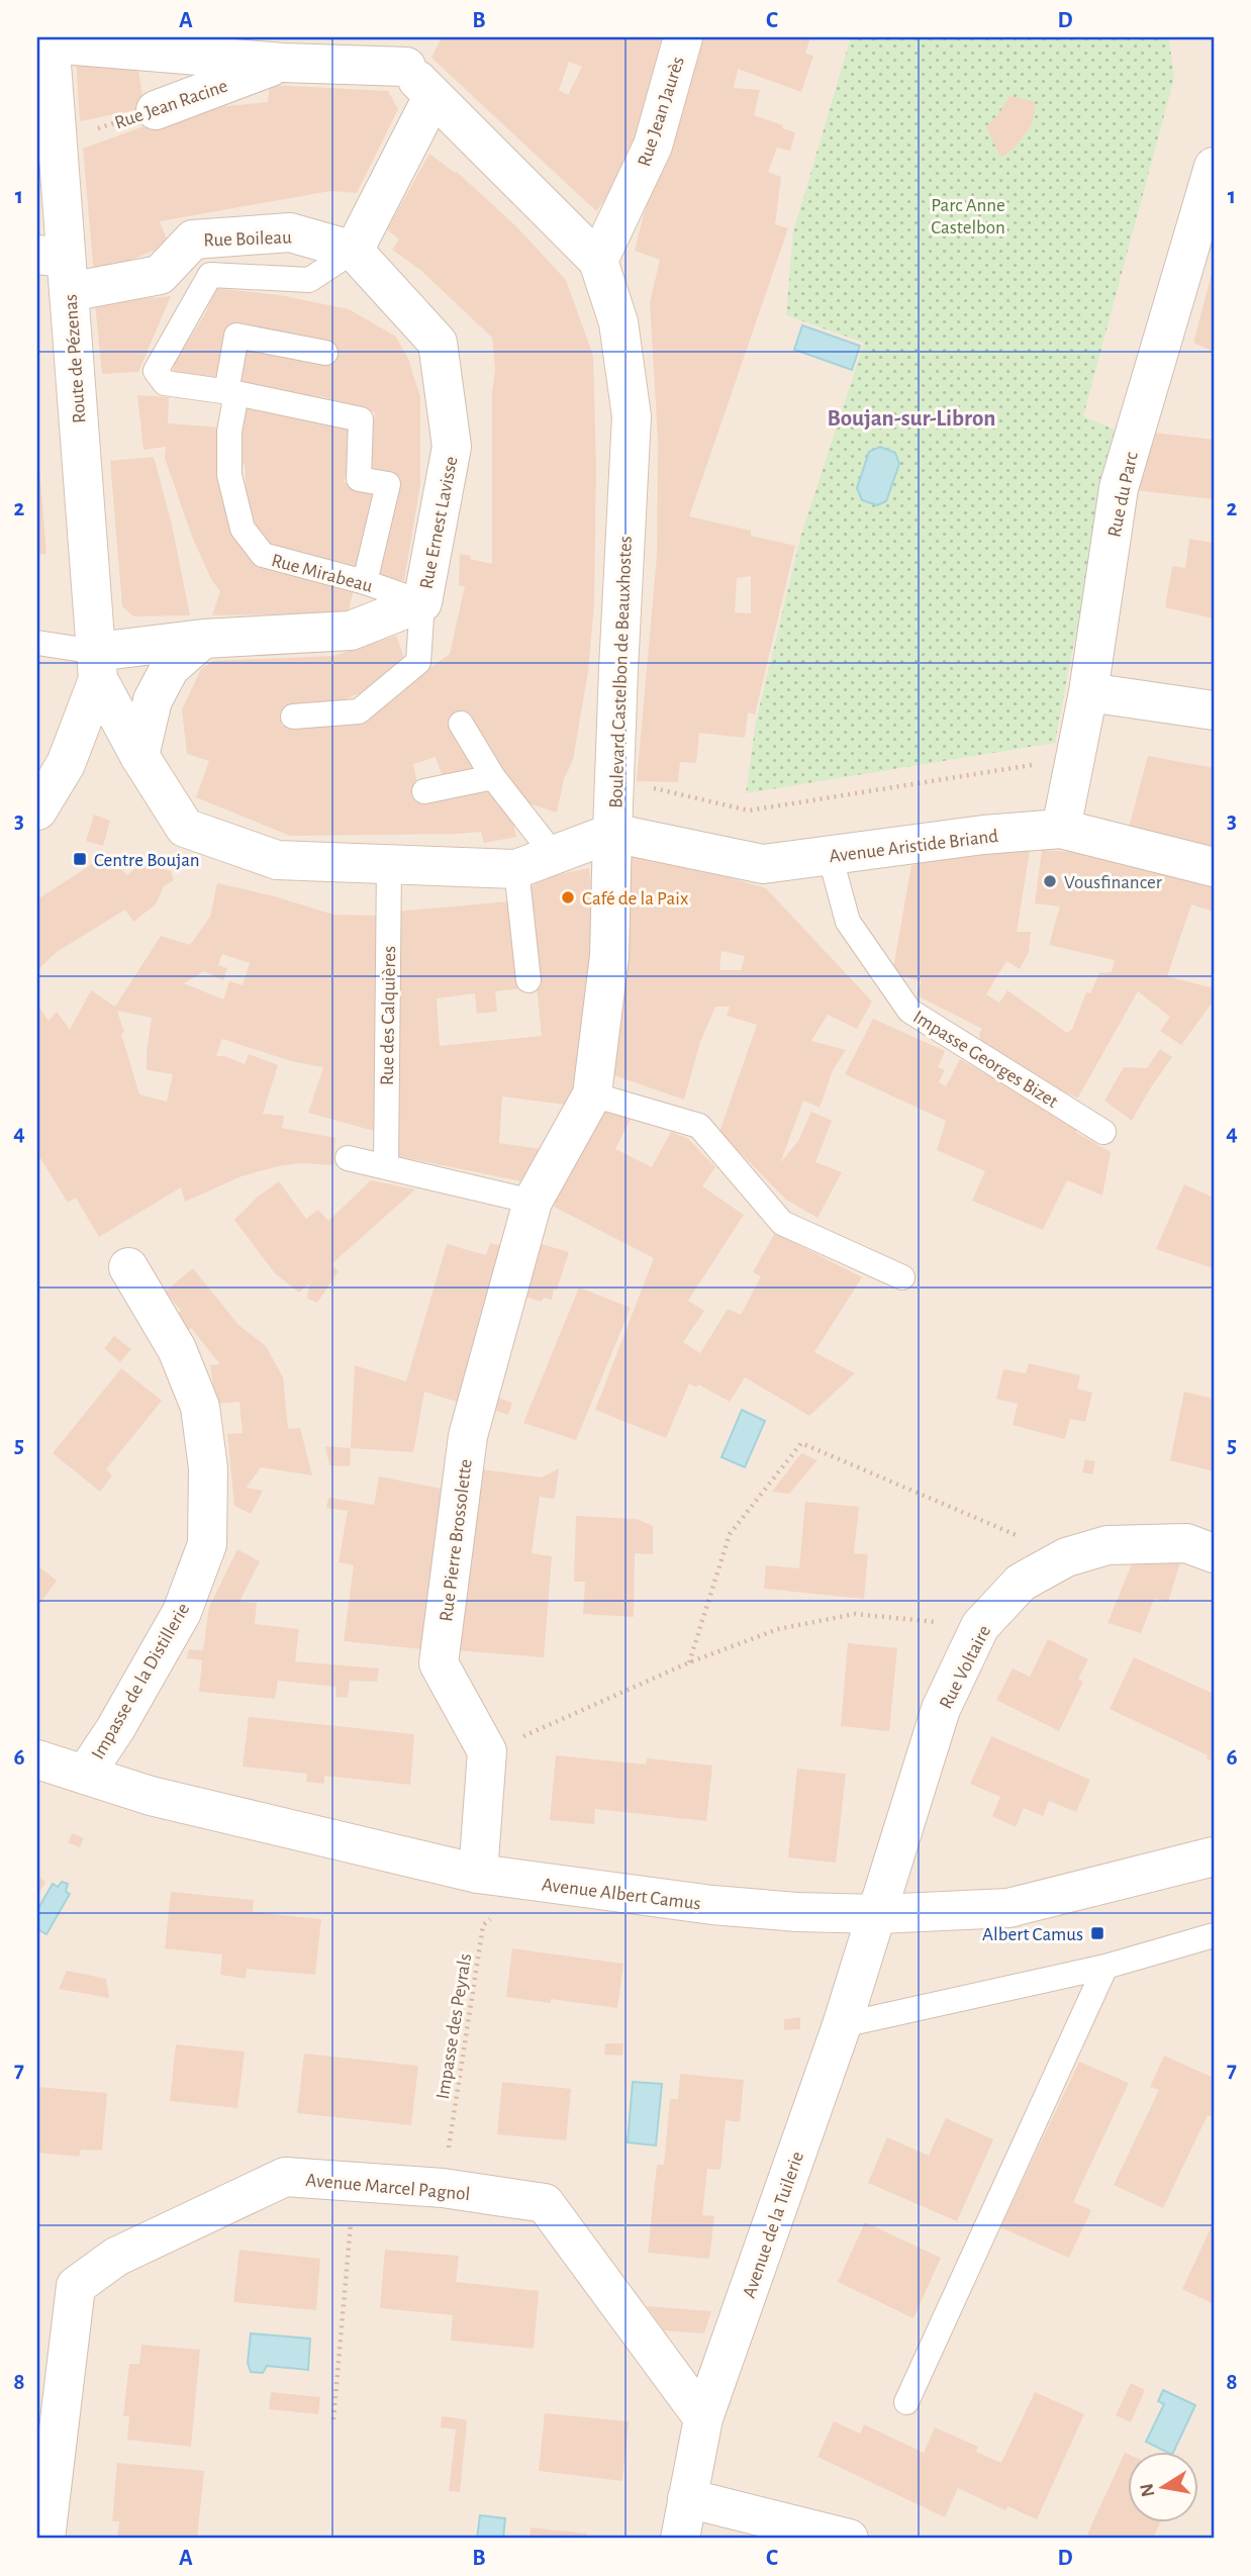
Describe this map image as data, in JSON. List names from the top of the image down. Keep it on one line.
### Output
{"streets":{"street":["Rue Jean Racine","Rue Jean Jaurès","Rue Boileau","Route de Pézenas","Rue du Parc","Rue Ernest Lavisse","Boulevard Castelbon de Beauxhostes","Avenue Aristide Briand","Rue Pierre Brossolette","Rue Voltaire","Impasse de la Distillerie","Avenue Albert Camus","Avenue Marcel Pagnol","Avenue de la Tuilerie"],"lane":["Rue Mirabeau","Rue des Calquières","Impasse Georges Bizet"],"path":["Impasse des Peyrals"]},"crossings":[["Rue Jean Racine","Route de Pézenas"],["Rue Jean Racine","Boulevard Castelbon de Beauxhostes"],["Rue Jean Jaurès","Boulevard Castelbon de Beauxhostes"],["Rue Boileau","Route de Pézenas"],["Rue Boileau","Rue Ernest Lavisse"],["Route de Pézenas","Rue Ernest Lavisse"],["Route de Pézenas","Boulevard Castelbon de Beauxhostes"],["Rue du Parc","Avenue Aristide Briand"],["Rue Ernest Lavisse","Rue Mirabeau"],["Rue Ernest Lavisse","Boulevard Castelbon de Beauxhostes"],["Boulevard Castelbon de Beauxhostes","Avenue Aristide Briand"],["Boulevard Castelbon de Beauxhostes","Rue des Calquières"],["Boulevard Castelbon de Beauxhostes","Rue Pierre Brossolette"],["Avenue Aristide Briand","Impasse Georges Bizet"],["Avenue Aristide Briand","Rue Pierre Brossolette"],["Rue Voltaire","Avenue Albert Camus"],["Rue Voltaire","Avenue de la Tuilerie"],["Impasse de la Distillerie","Avenue Albert Camus"],["Avenue Albert Camus","Impasse des Peyrals"],["Avenue Albert Camus","Avenue de la Tuilerie"],["Impasse des Peyrals","Avenue Marcel Pagnol"],["Avenue Marcel Pagnol","Avenue de la Tuilerie"]],"districts":["Boujan-sur-Libron"],"parks":["Parc Anne Castelbon"],"places":{"transit":["Centre Boujan","Albert Camus"],"other":["Vousfinancer","Café de la Paix"]},"north":"left","grid":{"columns":["A","B","C","D"],"rows":["1","2","3","4","5","6","7","8"]}}
